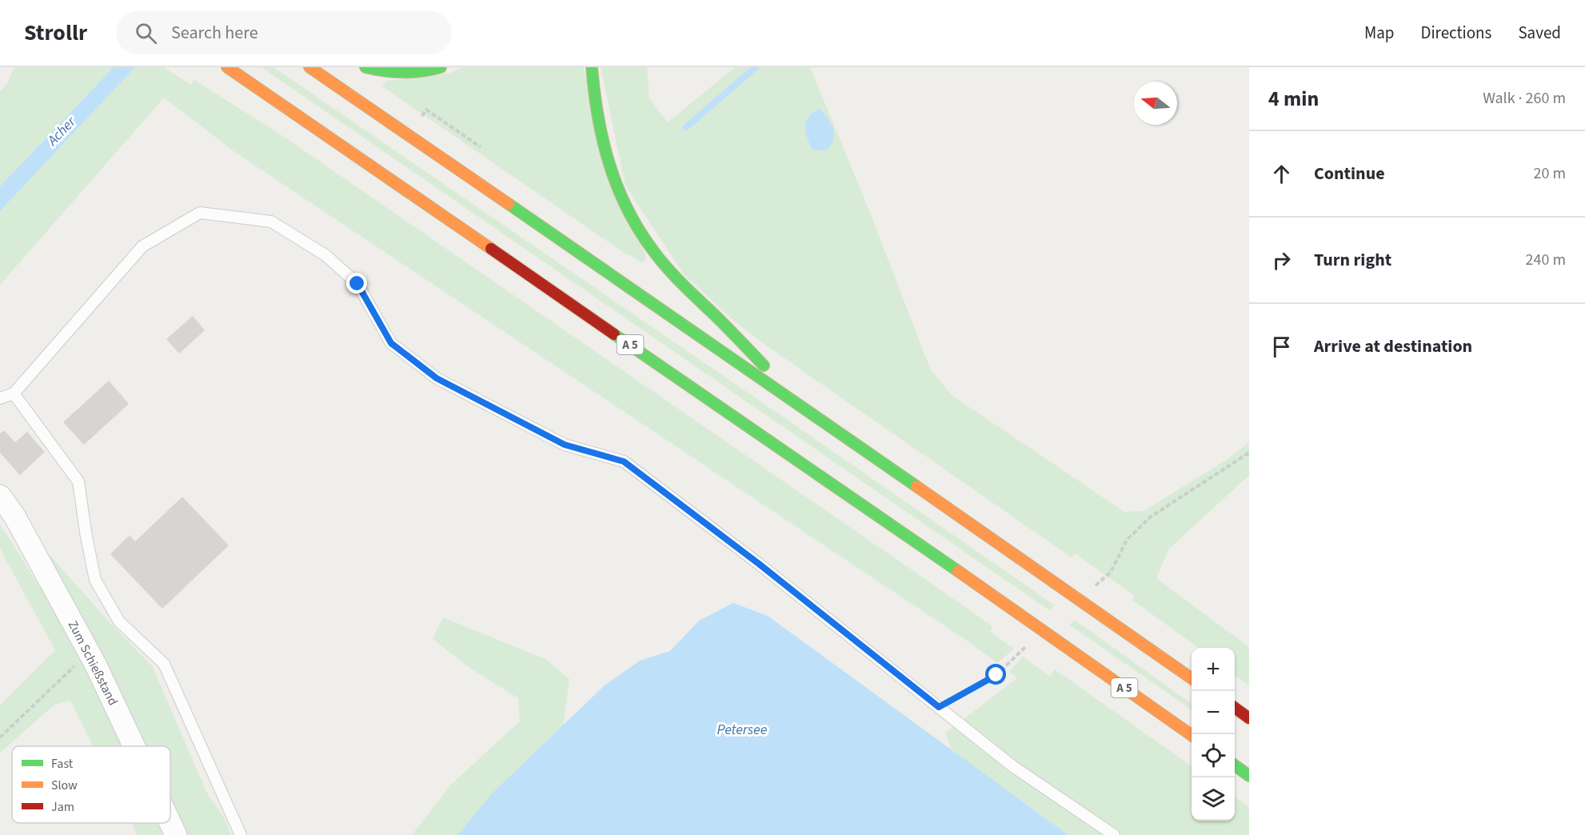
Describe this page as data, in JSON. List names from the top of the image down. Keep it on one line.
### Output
{"streets":{"highway":["A 5"],"street":["Zum Schießstand"]},"water":["Acher","Petersee"],"legend":["Fast","Slow","Jam"],"north":"left","page":{"header":"Strollr","search":"Search here","nav":["Map","Directions","Saved"],"heading":["4 min","Walk · 260 m"],"list":[["Continue","20 m"],["Turn right","240 m"],"Arrive at destination"],"map_buttons":["+","−"]}}
